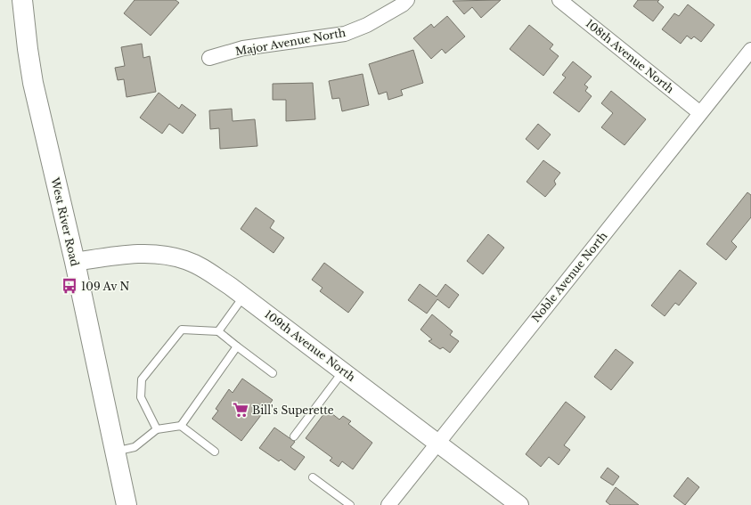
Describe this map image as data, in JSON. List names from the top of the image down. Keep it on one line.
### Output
{"streets":{"main road":["West River Road"],"street":["Major Avenue North","108th Avenue North","Noble Avenue North","109th Avenue North"]},"crossings":[["108th Avenue North","Noble Avenue North"],["West River Road","109th Avenue North"],["Noble Avenue North","109th Avenue North"]],"places":{"bus stop":["109 Av N"],"supermarket":["Bill's Superette"]}}
